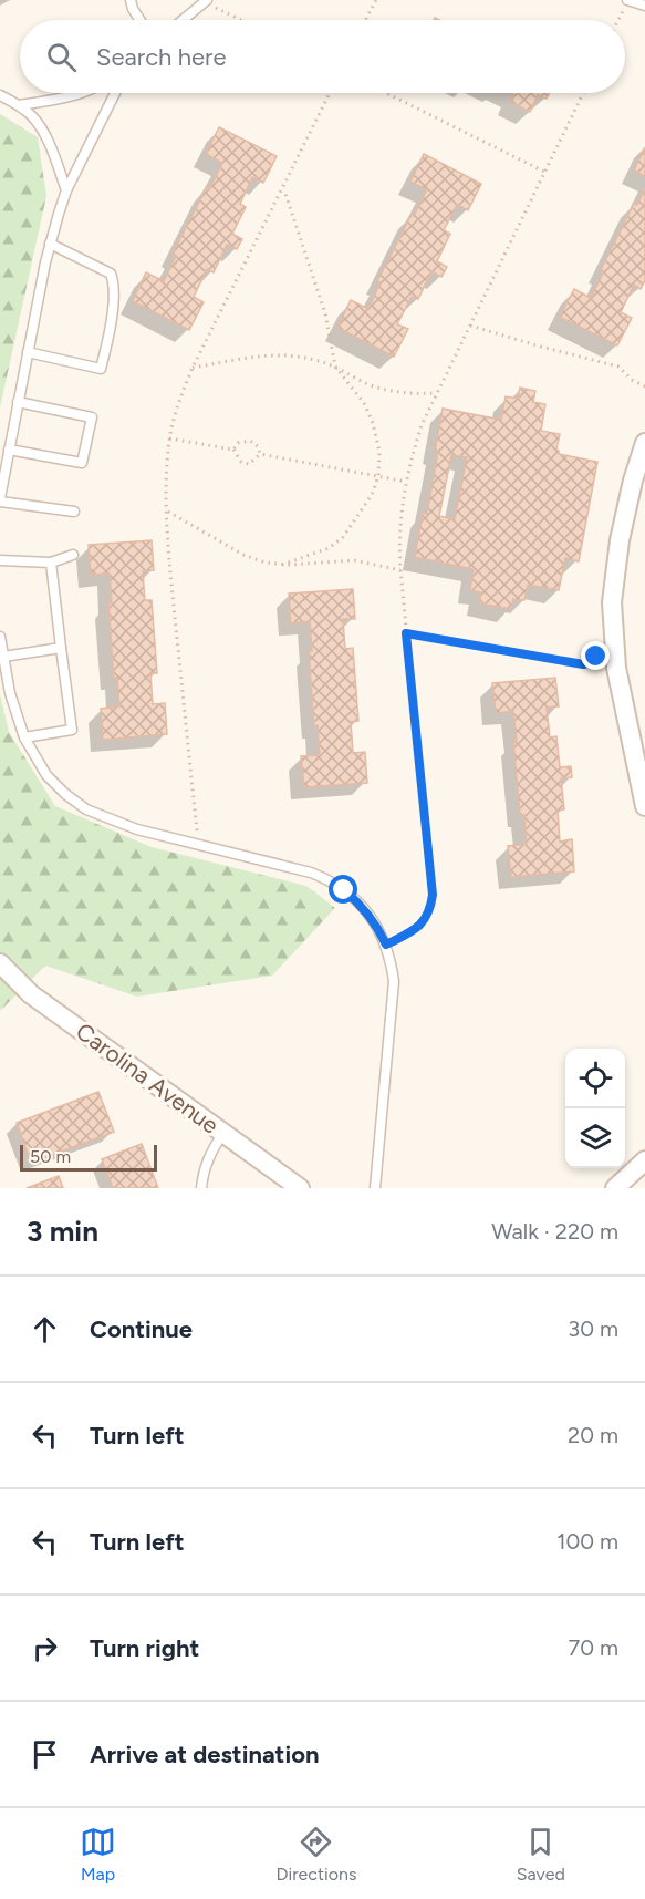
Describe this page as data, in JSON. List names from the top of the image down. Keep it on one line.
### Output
{"streets":{"street":["Carolina Avenue"]},"scale_bar":"50 m","page":{"search":"Search here","scale":"50 m","heading":["3 min","Walk · 220 m"],"list":[["Continue","30 m"],["Turn left","20 m"],["Turn left","100 m"],["Turn right","70 m"],"Arrive at destination"],"nav":["Map","Directions","Saved"]}}
